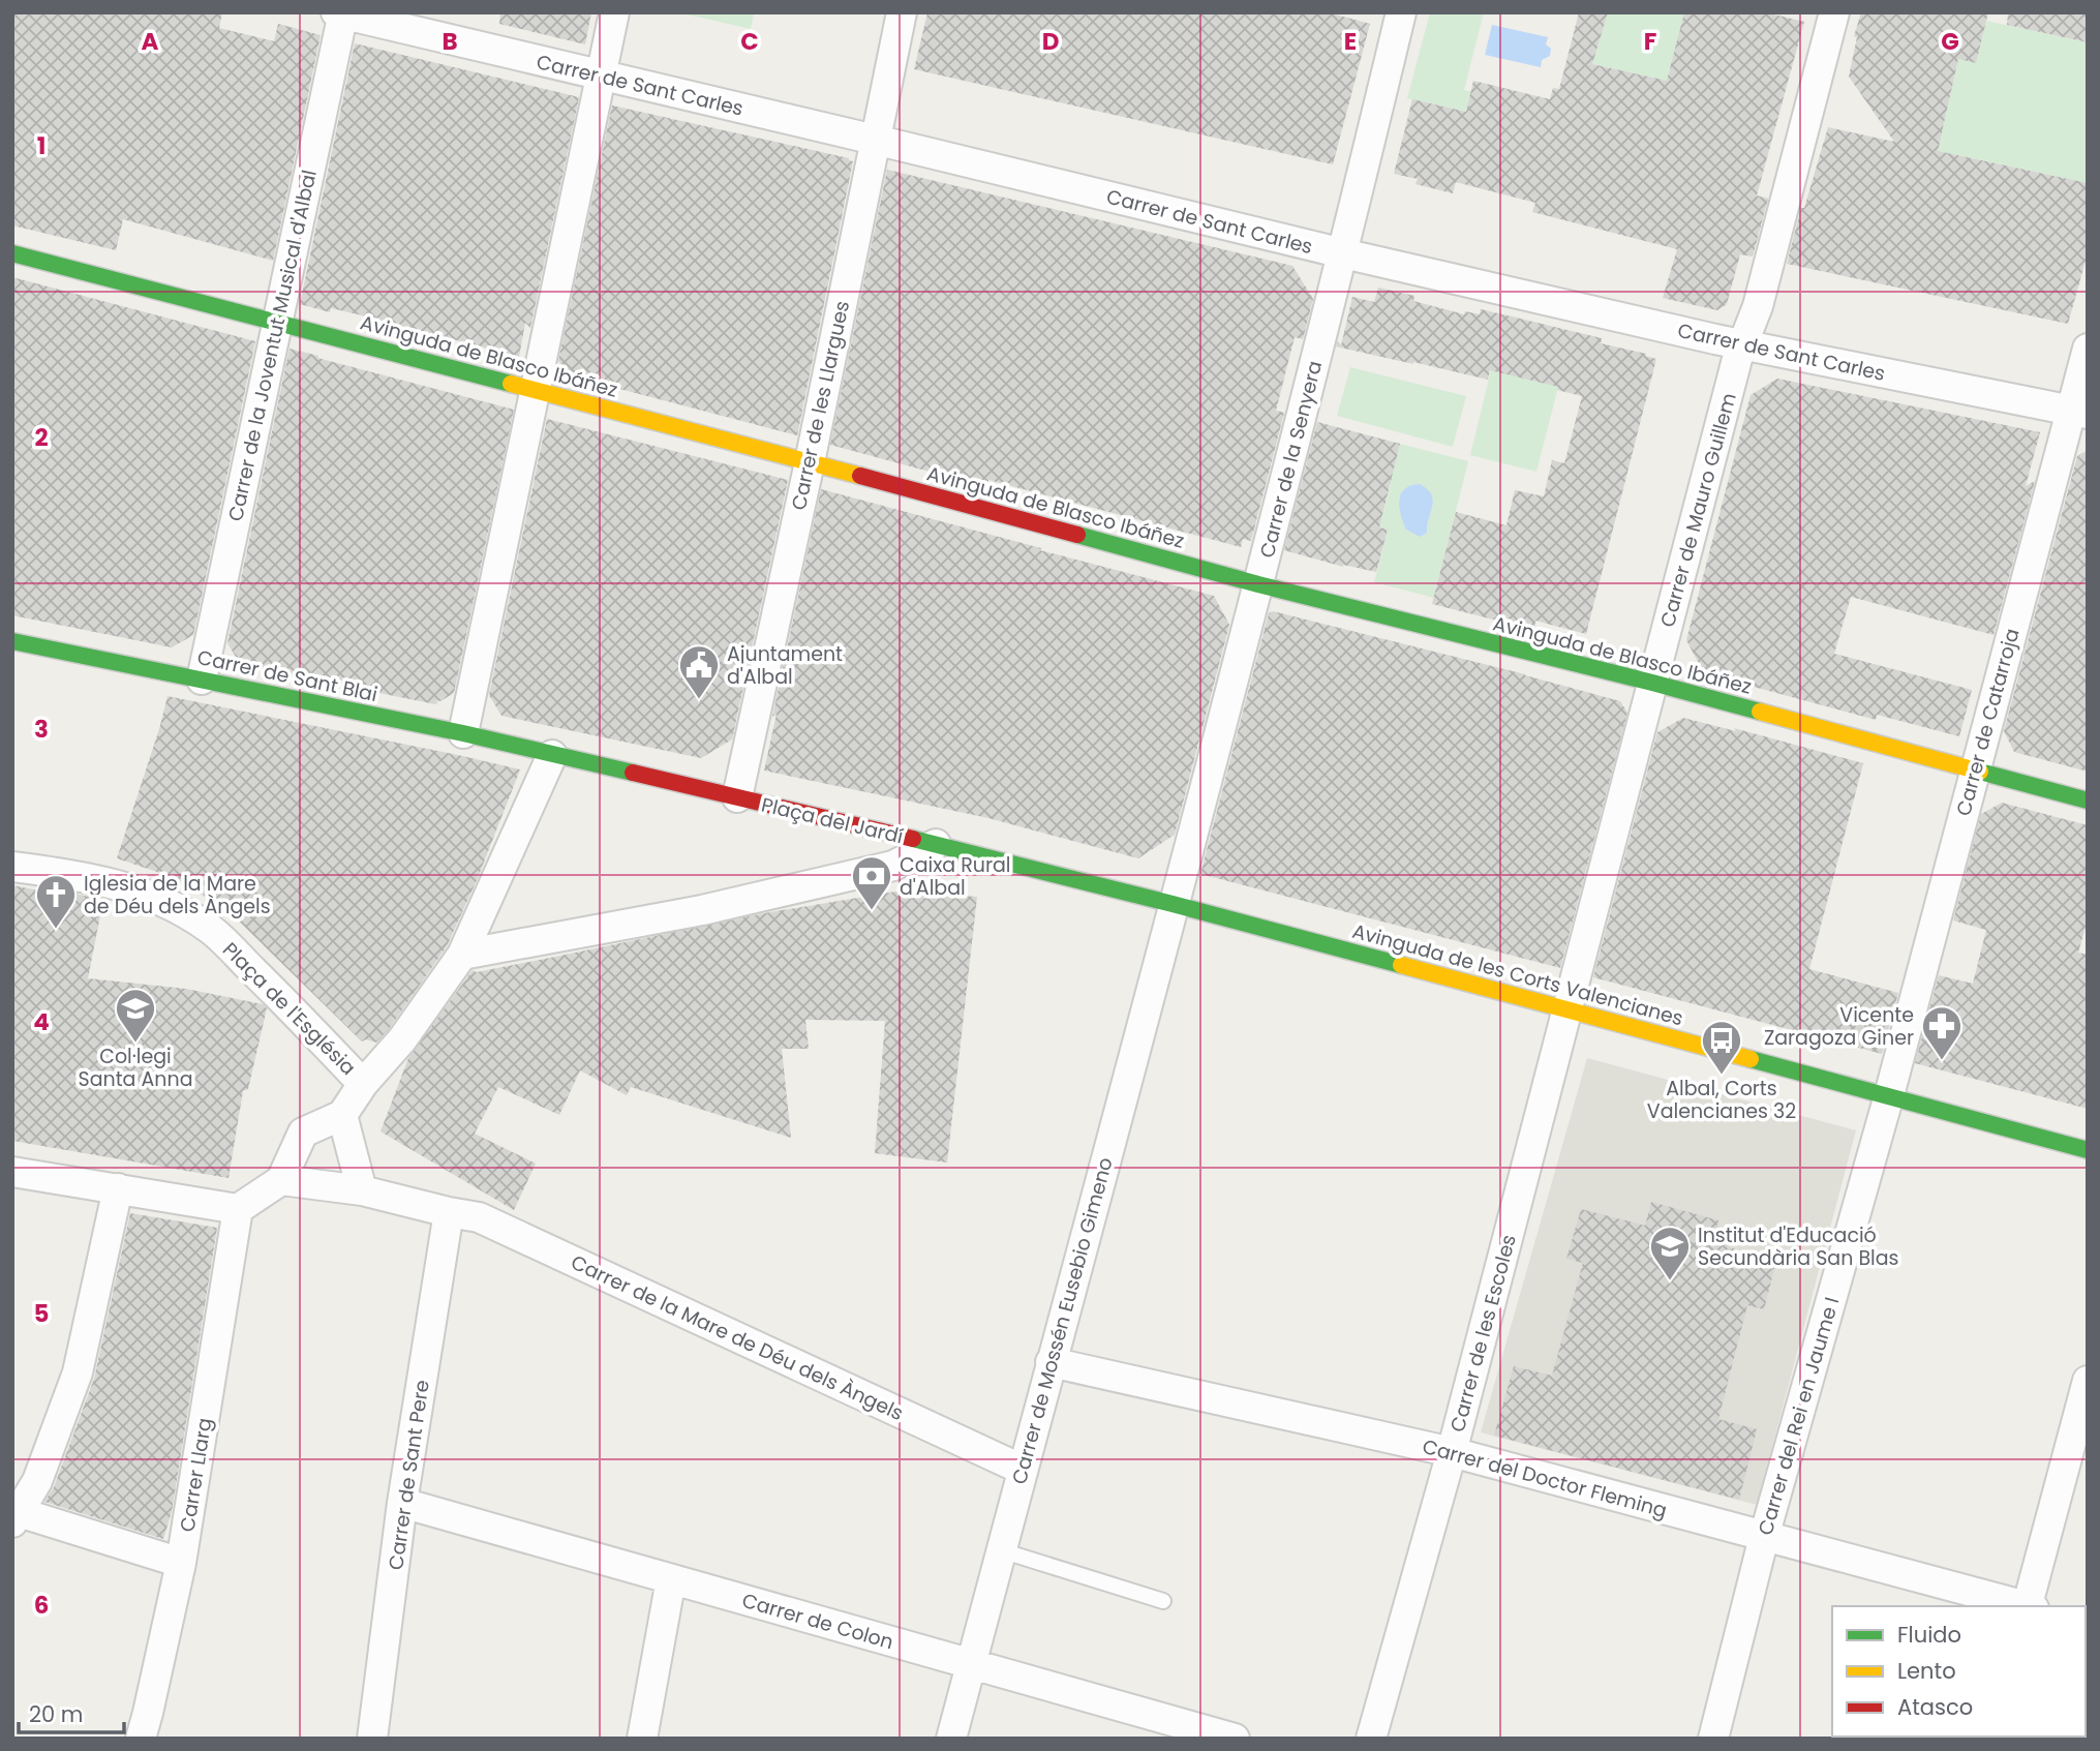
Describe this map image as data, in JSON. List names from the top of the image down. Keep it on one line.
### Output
{"streets":{"street":["Carrer de Sant Carles","Carrer de la Joventut Musical d'Albal","Avinguda de Blasco Ibáñez","Carrer de les Llargues","Carrer de la Senyera","Carrer de Mauro Guillem","Carrer de Sant Blai","Carrer de Catarroja","Plaça del Jardí","Avinguda de les Corts Valencianes","Plaça de l'Església","Carrer de Mossén Eusebio Gimeno","Carrer de les Escoles","Carrer de la Mare de Déu dels Àngels","Carrer del Rei en Jaume I","Carrer Llarg","Carrer de Sant Pere","Carrer del Doctor Fleming","Carrer de Colon"]},"crossings":[["Carrer de Sant Carles","Carrer de la Joventut Musical d'Albal"],["Carrer de Sant Carles","Carrer de les Llargues"],["Carrer de Sant Carles","Carrer de la Senyera"],["Carrer de Sant Carles","Carrer de Mauro Guillem"],["Carrer de Sant Carles","Carrer de Catarroja"],["Carrer de la Joventut Musical d'Albal","Avinguda de Blasco Ibáñez"],["Carrer de la Joventut Musical d'Albal","Carrer de Sant Blai"],["Avinguda de Blasco Ibáñez","Carrer de les Llargues"],["Avinguda de Blasco Ibáñez","Carrer de la Senyera"],["Avinguda de Blasco Ibáñez","Carrer de Mauro Guillem"],["Avinguda de Blasco Ibáñez","Carrer de Catarroja"],["Carrer de les Llargues","Plaça del Jardí"],["Carrer de la Senyera","Avinguda de les Corts Valencianes"],["Carrer de la Senyera","Carrer de Mossén Eusebio Gimeno"],["Carrer de Mauro Guillem","Avinguda de les Corts Valencianes"],["Carrer de Mauro Guillem","Carrer de les Escoles"],["Carrer de Sant Blai","Plaça del Jardí"],["Carrer de Catarroja","Avinguda de les Corts Valencianes"],["Carrer de Catarroja","Carrer del Rei en Jaume I"],["Plaça del Jardí","Avinguda de les Corts Valencianes"],["Avinguda de les Corts Valencianes","Carrer de Mossén Eusebio Gimeno"],["Avinguda de les Corts Valencianes","Carrer de les Escoles"],["Avinguda de les Corts Valencianes","Carrer del Rei en Jaume I"],["Carrer de Mossén Eusebio Gimeno","Carrer de la Mare de Déu dels Àngels"],["Carrer de Mossén Eusebio Gimeno","Carrer del Doctor Fleming"],["Carrer de Mossén Eusebio Gimeno","Carrer de Colon"],["Carrer de les Escoles","Carrer del Doctor Fleming"],["Carrer de la Mare de Déu dels Àngels","Carrer de Sant Pere"],["Carrer del Rei en Jaume I","Carrer del Doctor Fleming"],["Carrer de Sant Pere","Carrer de Colon"]],"places":{"public building":["Ajuntament d'Albal"],"bank":["Caixa Rural d'Albal"],"church":["Iglesia de la Mare de Déu dels Àngels"],"school or university":["Col·legi Santa Anna","Institut d'Educació Secundària San Blas"],"pharmacy":["Vicente Zaragoza Giner"],"bus stop":["Albal, Corts Valencianes 32"]},"legend":["Fluido","Lento","Atasco"],"scale_bar":"20 m","grid":{"columns":["A","B","C","D","E","F","G"],"rows":["1","2","3","4","5","6"]}}
